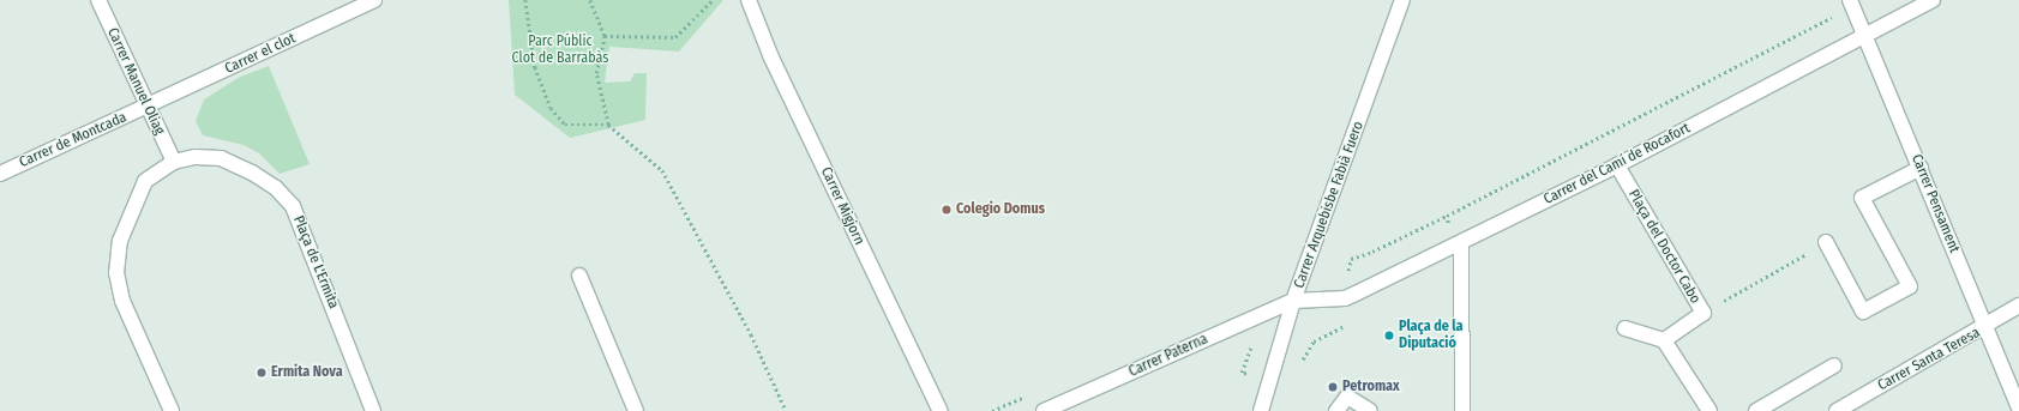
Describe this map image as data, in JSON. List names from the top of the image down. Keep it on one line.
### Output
{"streets":{"street":["Carrer el clot","Carrer Manuel Oliag","Carrer de Montcada","Carrer del Camí de Rocafort","Carrer Pensament","Carrer Arquebisbe Fabià Fuero","Carrer Migjorn","Plaça del Doctor Cabo","Plaça de L'Ermita","Carrer Paterna","Carrer Santa Teresa"]},"crossings":[["Carrer el clot","Carrer Manuel Oliag"],["Carrer el clot","Carrer de Montcada"],["Carrer Manuel Oliag","Carrer de Montcada"],["Carrer Manuel Oliag","Plaça de L'Ermita"],["Carrer del Camí de Rocafort","Carrer Pensament"],["Carrer del Camí de Rocafort","Carrer Arquebisbe Fabià Fuero"],["Carrer del Camí de Rocafort","Plaça del Doctor Cabo"],["Carrer del Camí de Rocafort","Carrer Paterna"],["Carrer Pensament","Carrer Santa Teresa"],["Carrer Arquebisbe Fabià Fuero","Carrer Paterna"]],"parks":["Parc Públic Clot de Barrabàs"],"places":["Colegio Domus","Plaça de la Diputació","Ermita Nova","Petromax"]}
